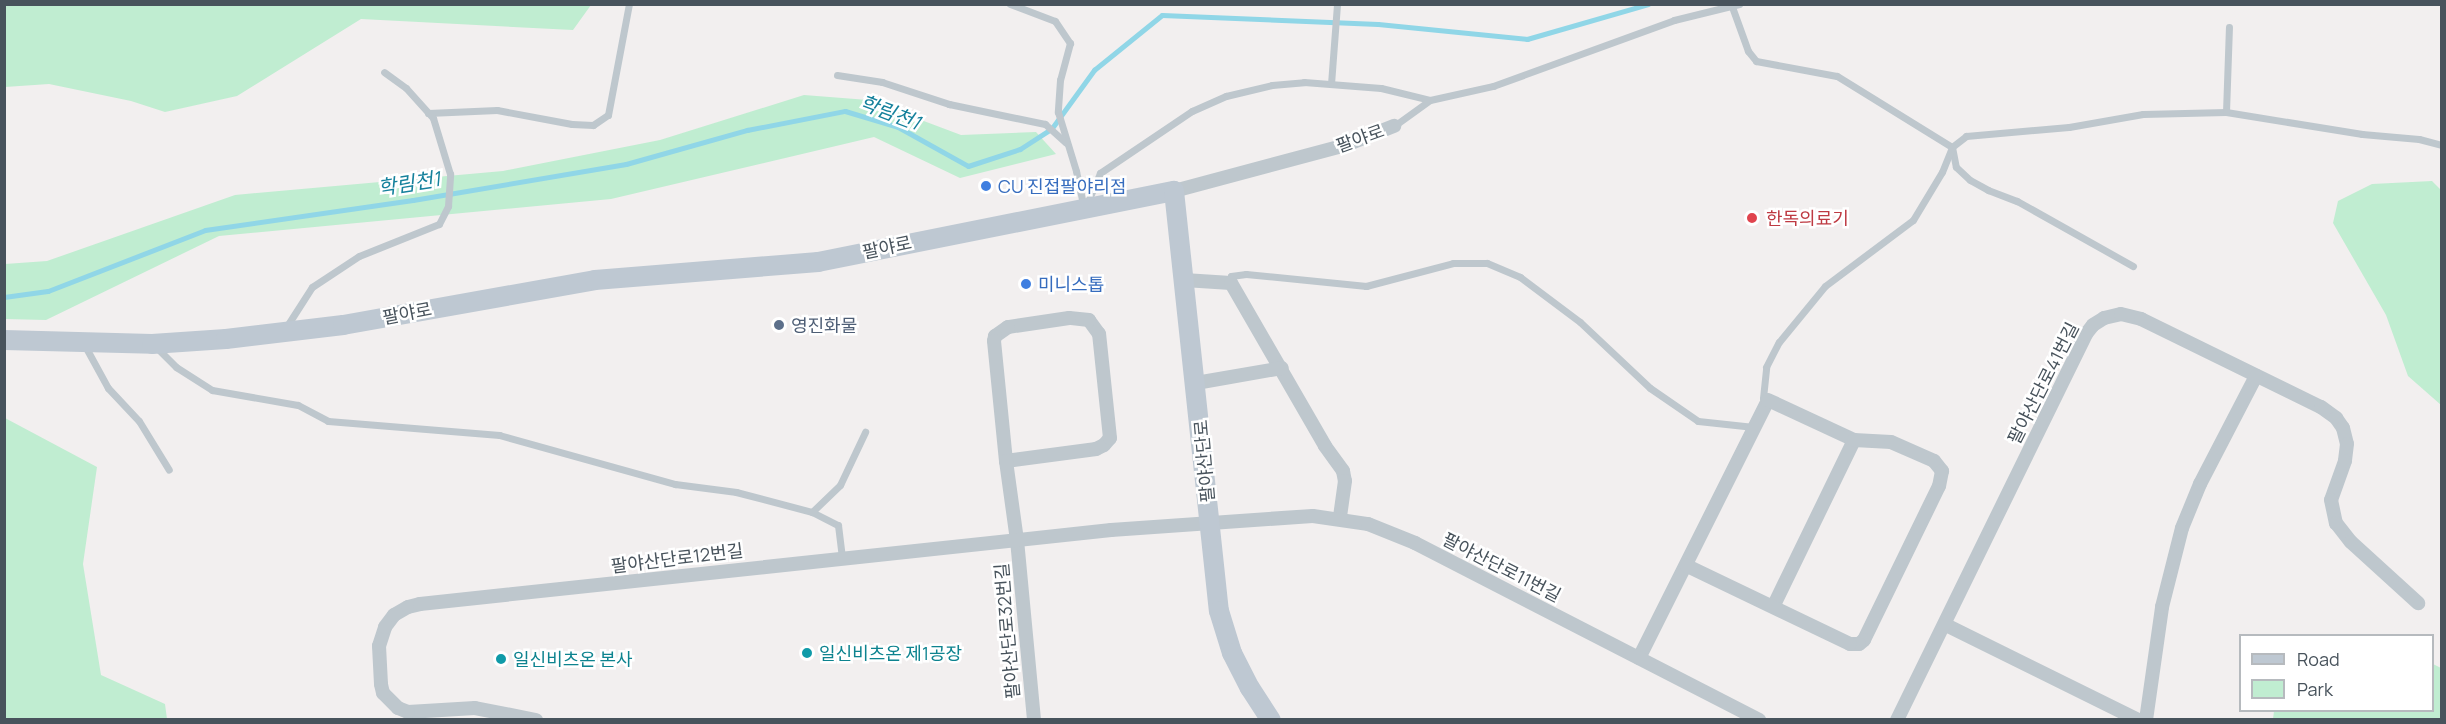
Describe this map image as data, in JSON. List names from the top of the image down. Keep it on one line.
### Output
{"streets":{"street":["팔야로","팔야산단로41번길","팔야산단로","팔야산단로12번길","팔야산단로11번길","팔야산단로32번길"]},"crossings":[["팔야로","팔야산단로"],["팔야산단로","팔야산단로12번길"],["팔야산단로","팔야산단로11번길"],["팔야산단로12번길","팔야산단로11번길"],["팔야산단로12번길","팔야산단로32번길"]],"water":["학림천1"],"places":["CU 진접팔야리점","한독의료기","미니스톱","영진화물","일신비츠온 제1공장","일신비츠온 본사"],"legend":["Road","Park"]}
